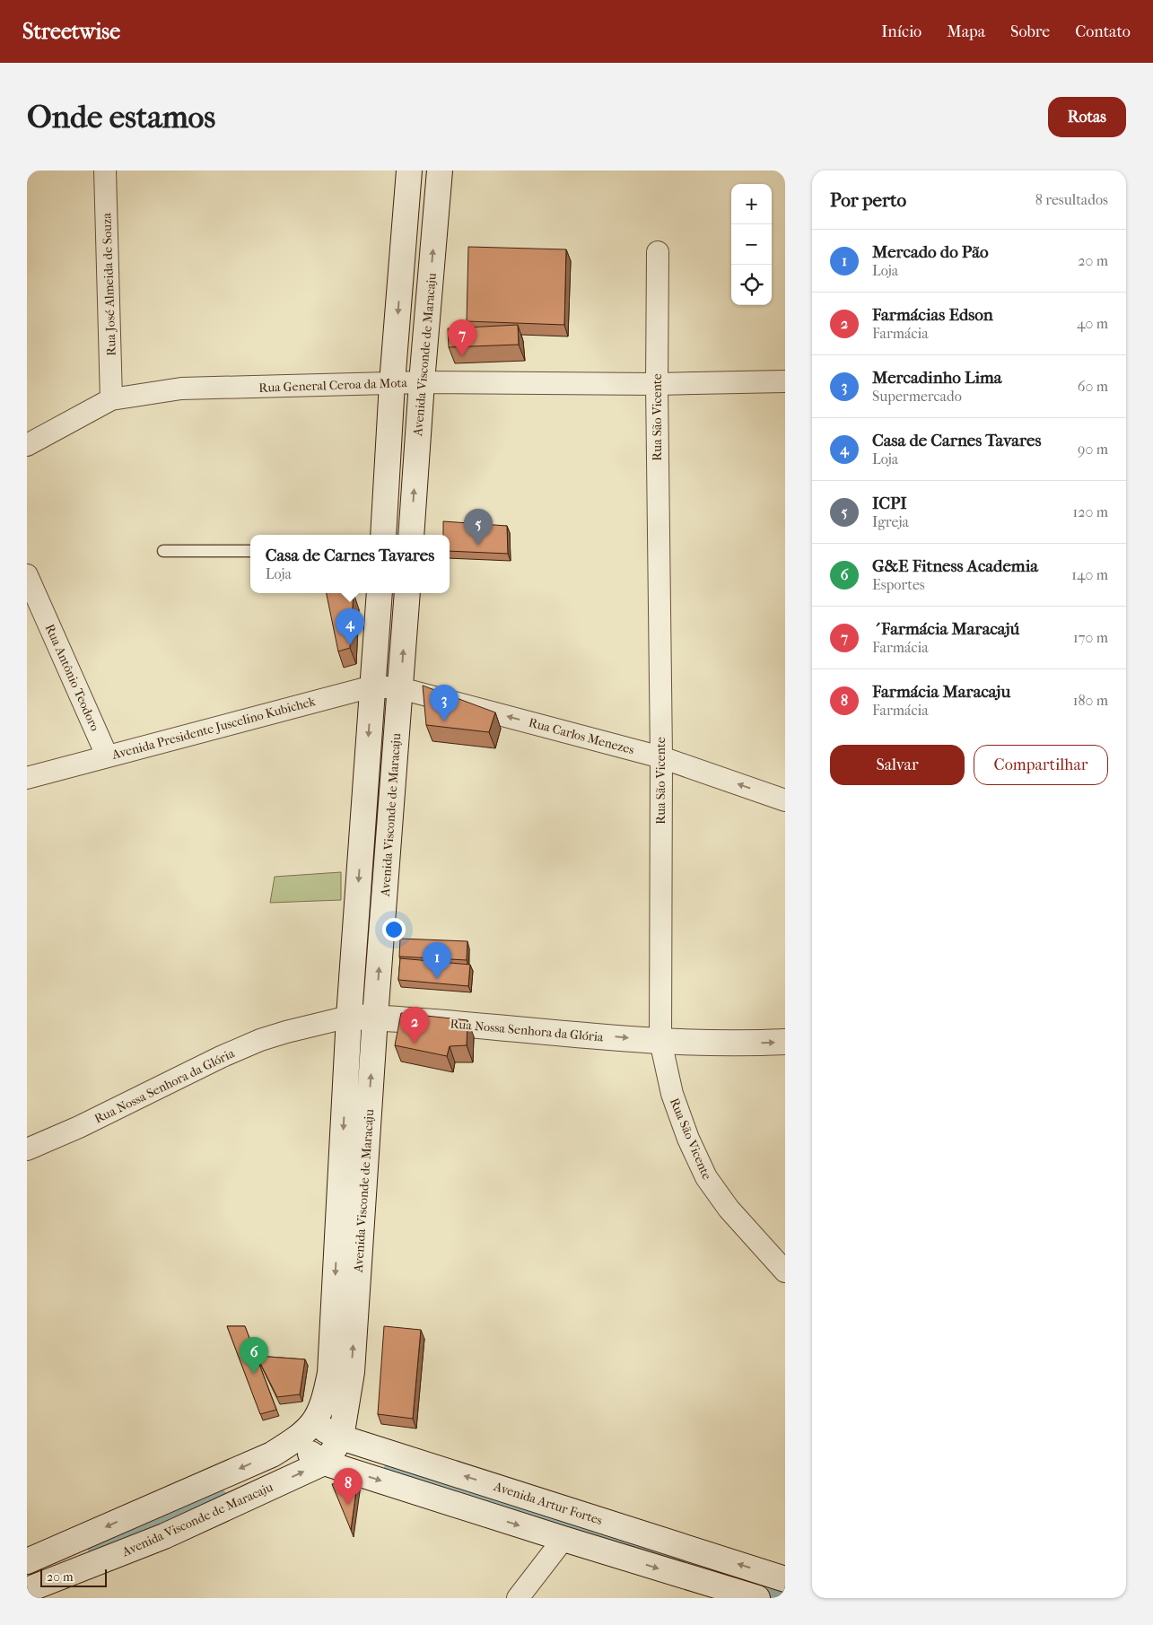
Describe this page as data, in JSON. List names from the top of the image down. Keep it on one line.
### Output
{"streets":{"main road":["Avenida Visconde de Maracaju","Rua Nossa Senhora da Glória","Avenida Artur Fortes"],"street":["Rua José Almeida de Souza","Rua General Ceroa da Mota","Rua São Vicente","Rua Antônio Teodoro","Avenida Presidente Juscelino Kubichek","Rua Carlos Menezes"]},"crossings":[["Rua José Almeida de Souza","Rua General Ceroa da Mota"],["Avenida Visconde de Maracaju","Rua General Ceroa da Mota"],["Avenida Visconde de Maracaju","Avenida Presidente Juscelino Kubichek"],["Avenida Visconde de Maracaju","Rua Carlos Menezes"],["Avenida Visconde de Maracaju","Rua Nossa Senhora da Glória"],["Avenida Visconde de Maracaju","Avenida Artur Fortes"],["Rua General Ceroa da Mota","Rua São Vicente"],["Rua São Vicente","Rua Carlos Menezes"],["Rua São Vicente","Rua Nossa Senhora da Glória"],["Rua Antônio Teodoro","Avenida Presidente Juscelino Kubichek"],["Avenida Presidente Juscelino Kubichek","Rua Carlos Menezes"]],"one_way":["Rua Carlos Menezes","Rua Nossa Senhora da Glória"],"scale_bar":"20 m","page":{"header":"Streetwise","nav":["Início","Mapa","Sobre","Contato"],"buttons":["Rotas",["Salvar","Compartilhar"]],"title":"Onde estamos","heading":["Por perto","8 resultados"],"map_buttons":["+","−"],"list":[{"mark":"1","name":"Mercado do Pão","note":"Loja","value":"20 m"},{"mark":"2","name":"Farmácias Edson","note":"Farmácia","value":"40 m"},{"mark":"3","name":"Mercadinho Lima","note":"Supermercado","value":"60 m"},{"mark":"4","name":"Casa de Carnes Tavares","note":"Loja","value":"90 m"},{"mark":"5","name":"ICPI","note":"Igreja","value":"120 m"},{"mark":"6","name":"G&E Fitness Academia","note":"Esportes","value":"140 m"},{"mark":"7","name":"´Farmácia Maracajú","note":"Farmácia","value":"170 m"},{"mark":"8","name":"Farmácia Maracaju","note":"Farmácia","value":"180 m"}],"pins":["7","5","4","3","1","2","6","8"],"popup":["Casa de Carnes Tavares","Loja"],"scale":"20 m"}}
